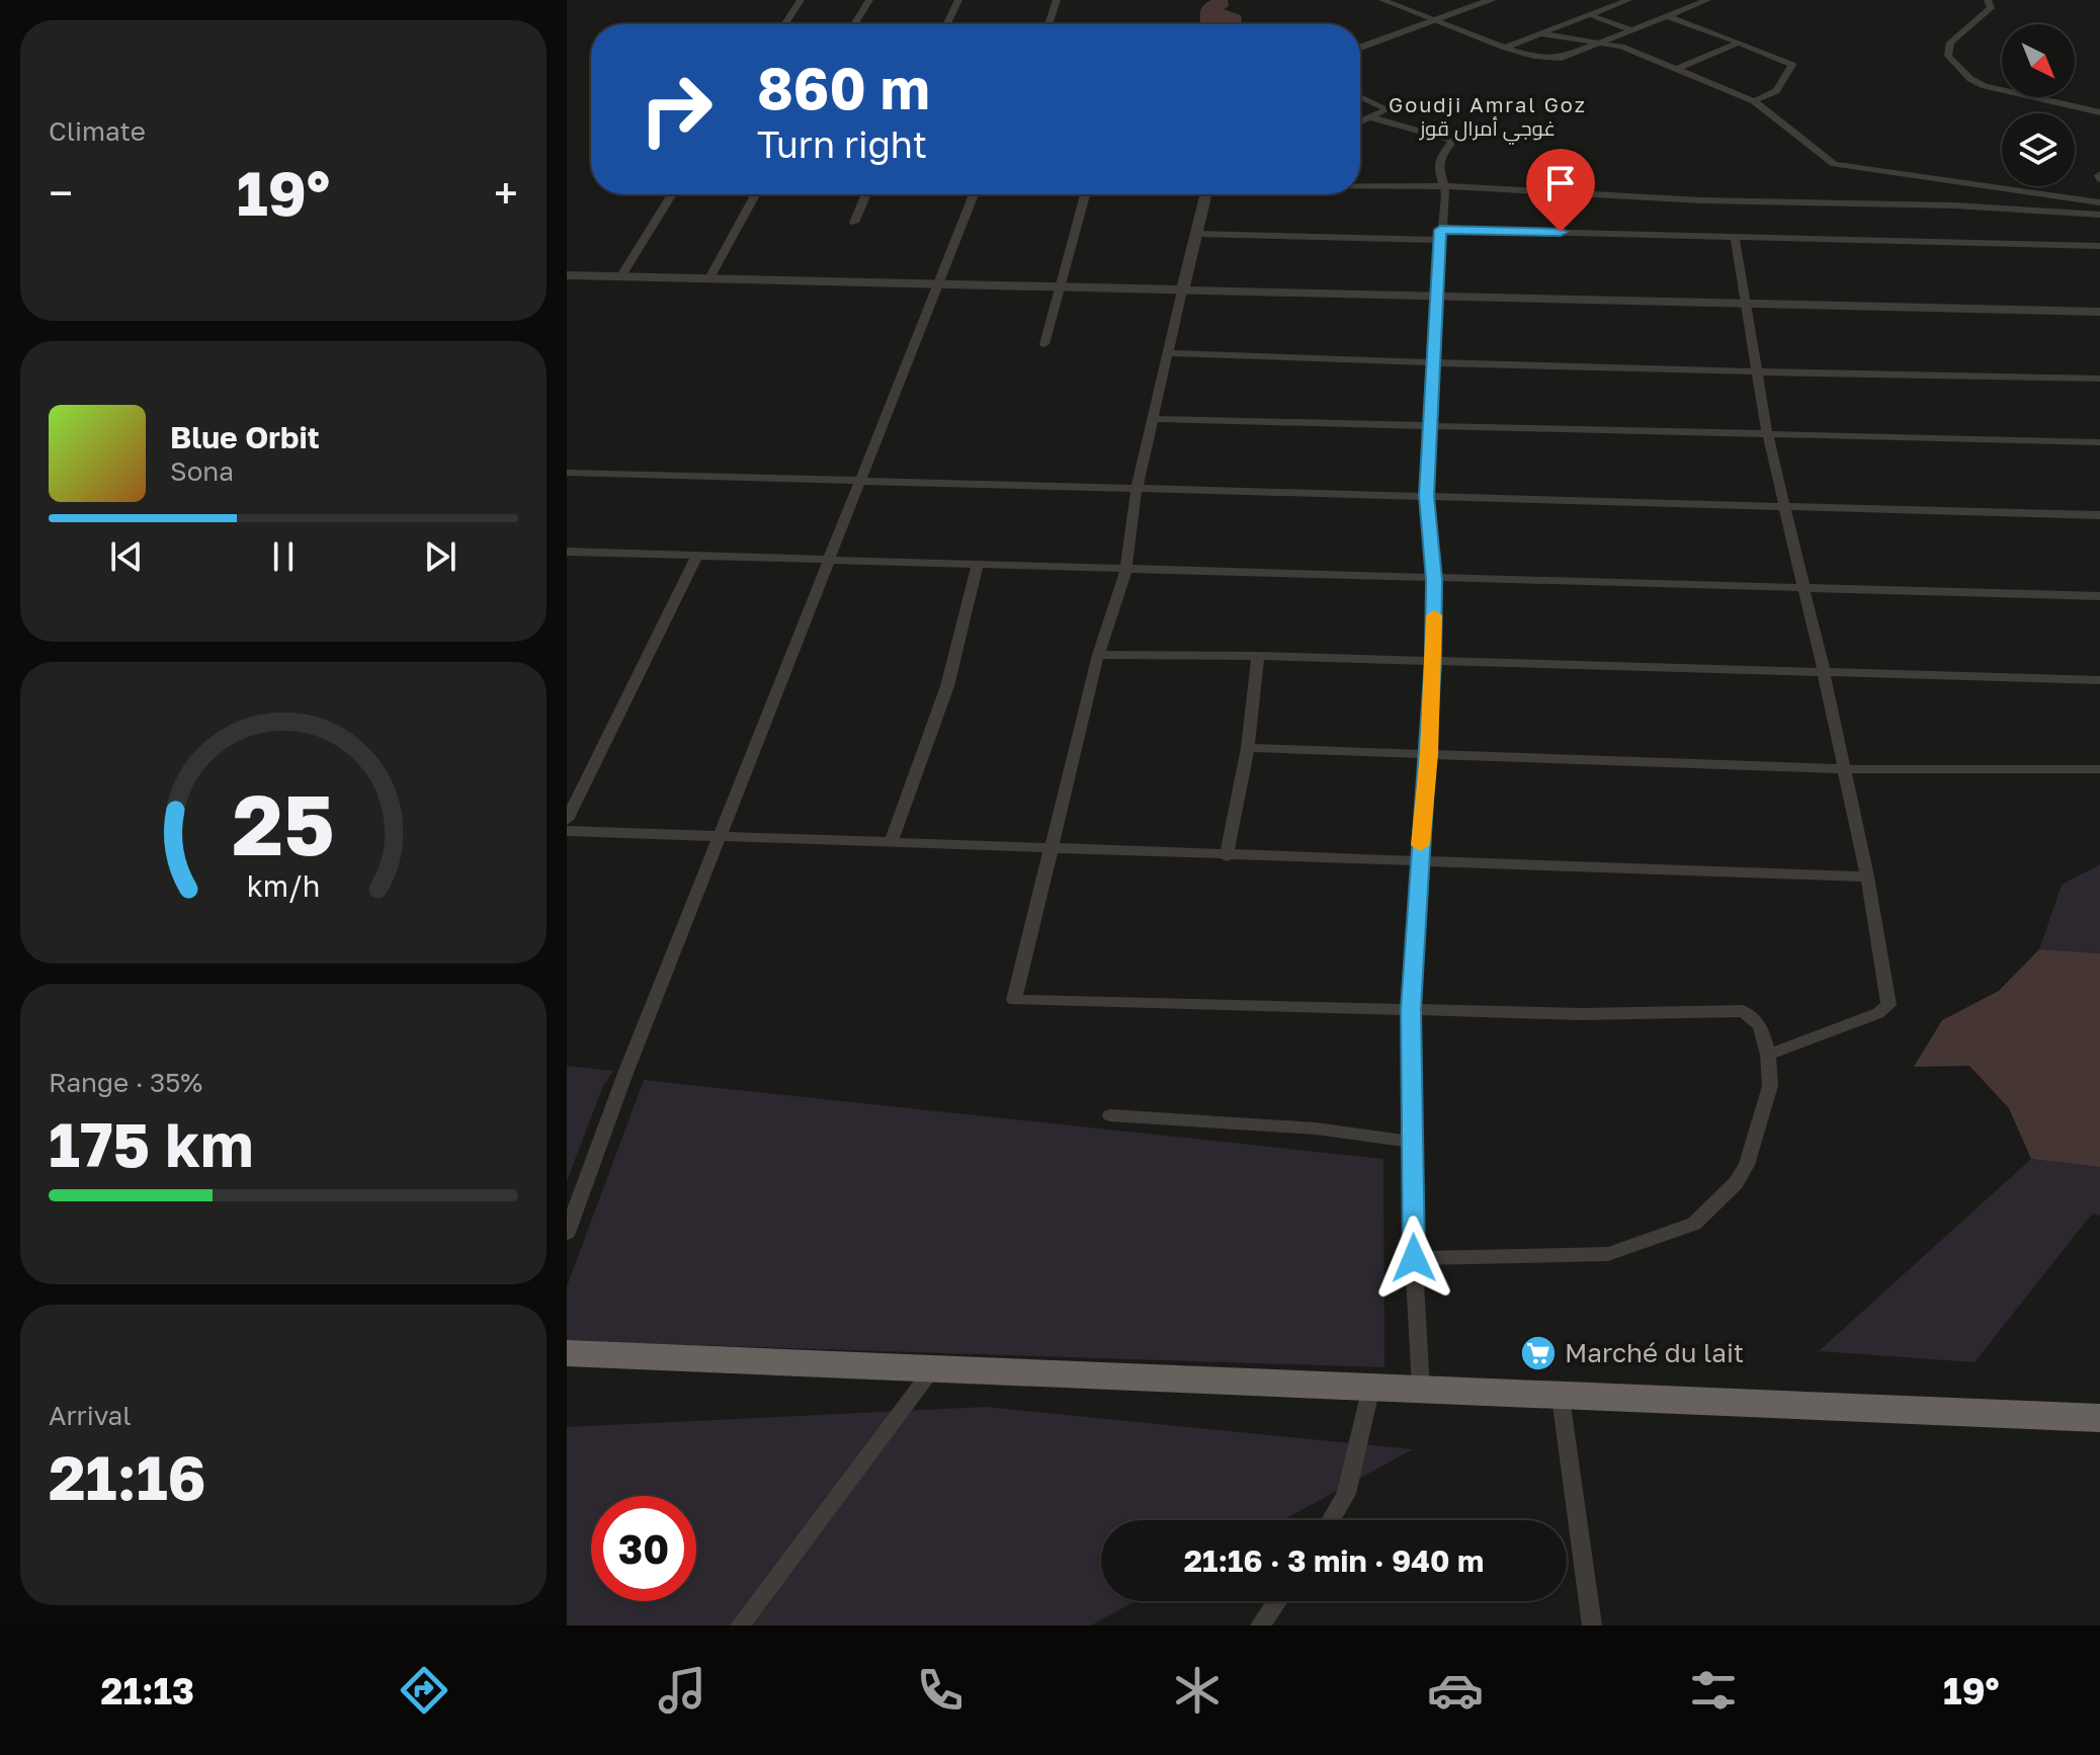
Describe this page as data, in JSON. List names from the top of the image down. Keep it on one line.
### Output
{"districts":["Goudji Amral Goz غوجي أمرال قوز"],"places":{"supermarket":["Marché du lait"]},"north":"bottom right","page":{"tile":["Climate",["Range · 35%","175 km"],["Arrival","21:16"]],"turn":["860 m","Turn right"],"heat":["−","19°","+"],"song":["Blue Orbit","Sona"],"limit":"30","trip":"21:16 · 3 min · 940 m","tabs":["21:13","19°"],"gauge":["25","km/h"]}}
